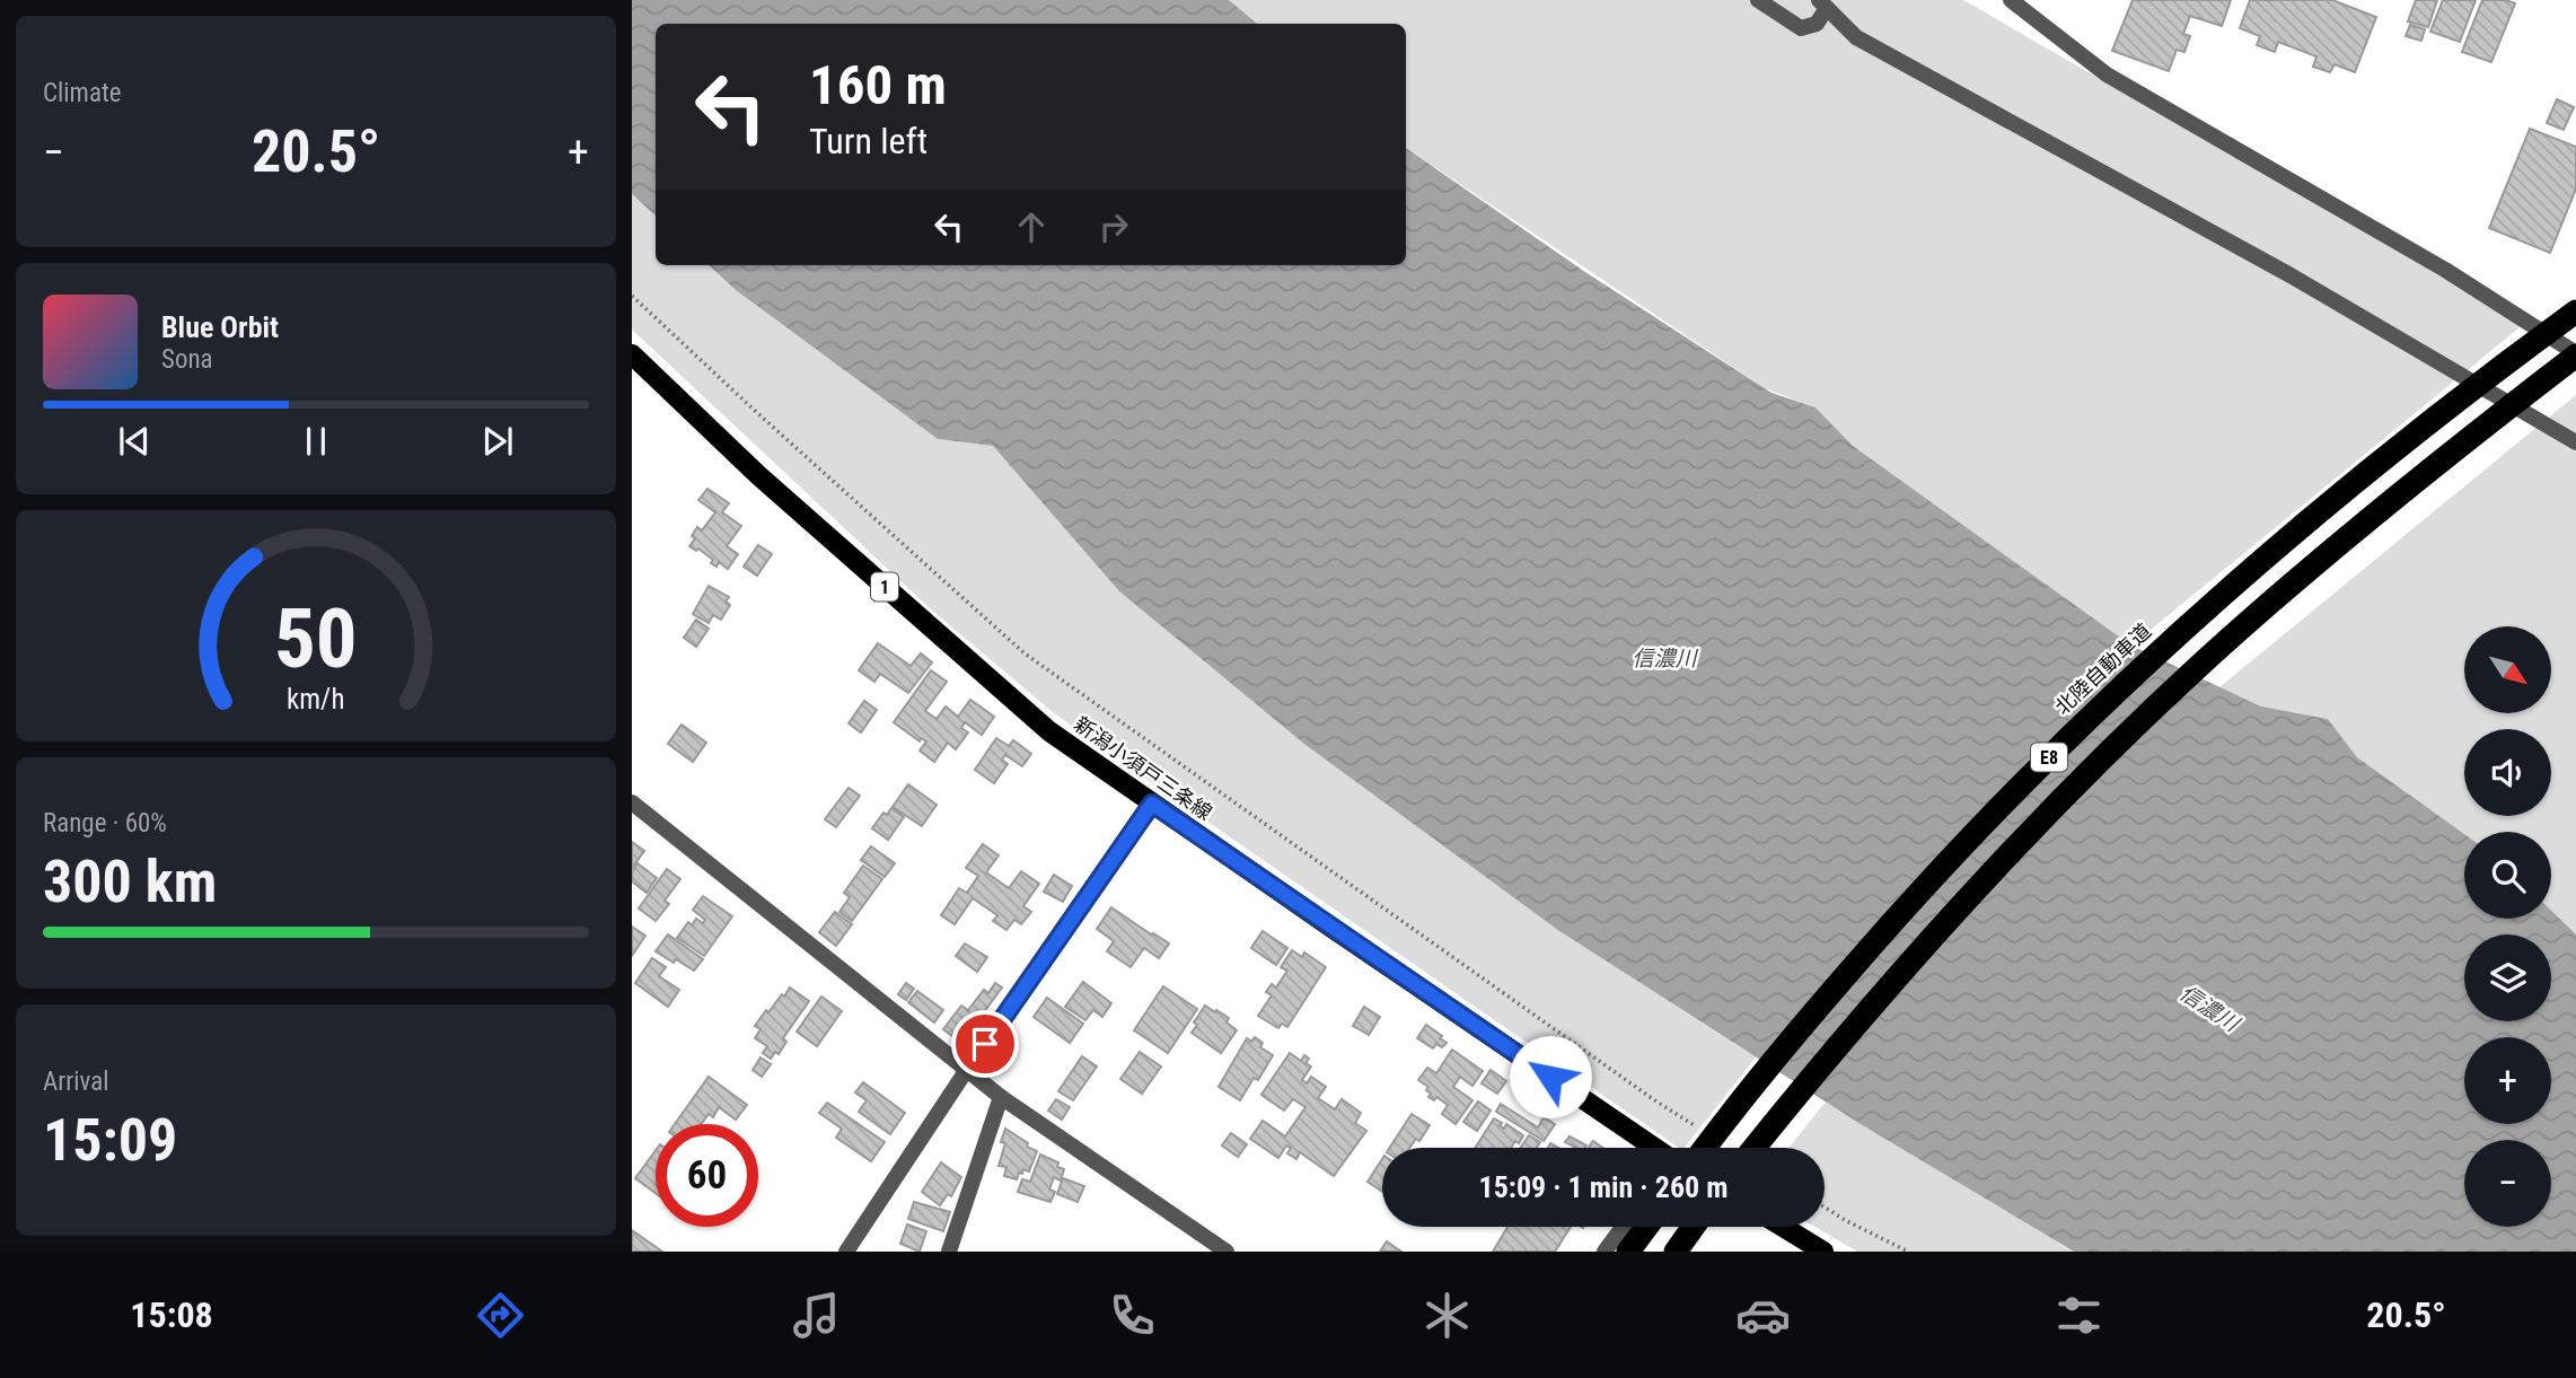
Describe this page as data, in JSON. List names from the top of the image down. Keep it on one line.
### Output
{"streets":{"highway":["北陸自動車道","E8"],"main road":["1","新潟小須戸三条線"]},"water":["信濃川"],"north":"bottom right","page":{"tile":["Climate",["Range · 60%","300 km"],["Arrival","15:09"]],"turn":["160 m","Turn left"],"heat":["−","20.5°","+"],"song":["Blue Orbit","Sona"],"map_buttons":["+","−"],"limit":"60","trip":"15:09 · 1 min · 260 m","tabs":["15:08","20.5°"],"gauge":["50","km/h"]}}
